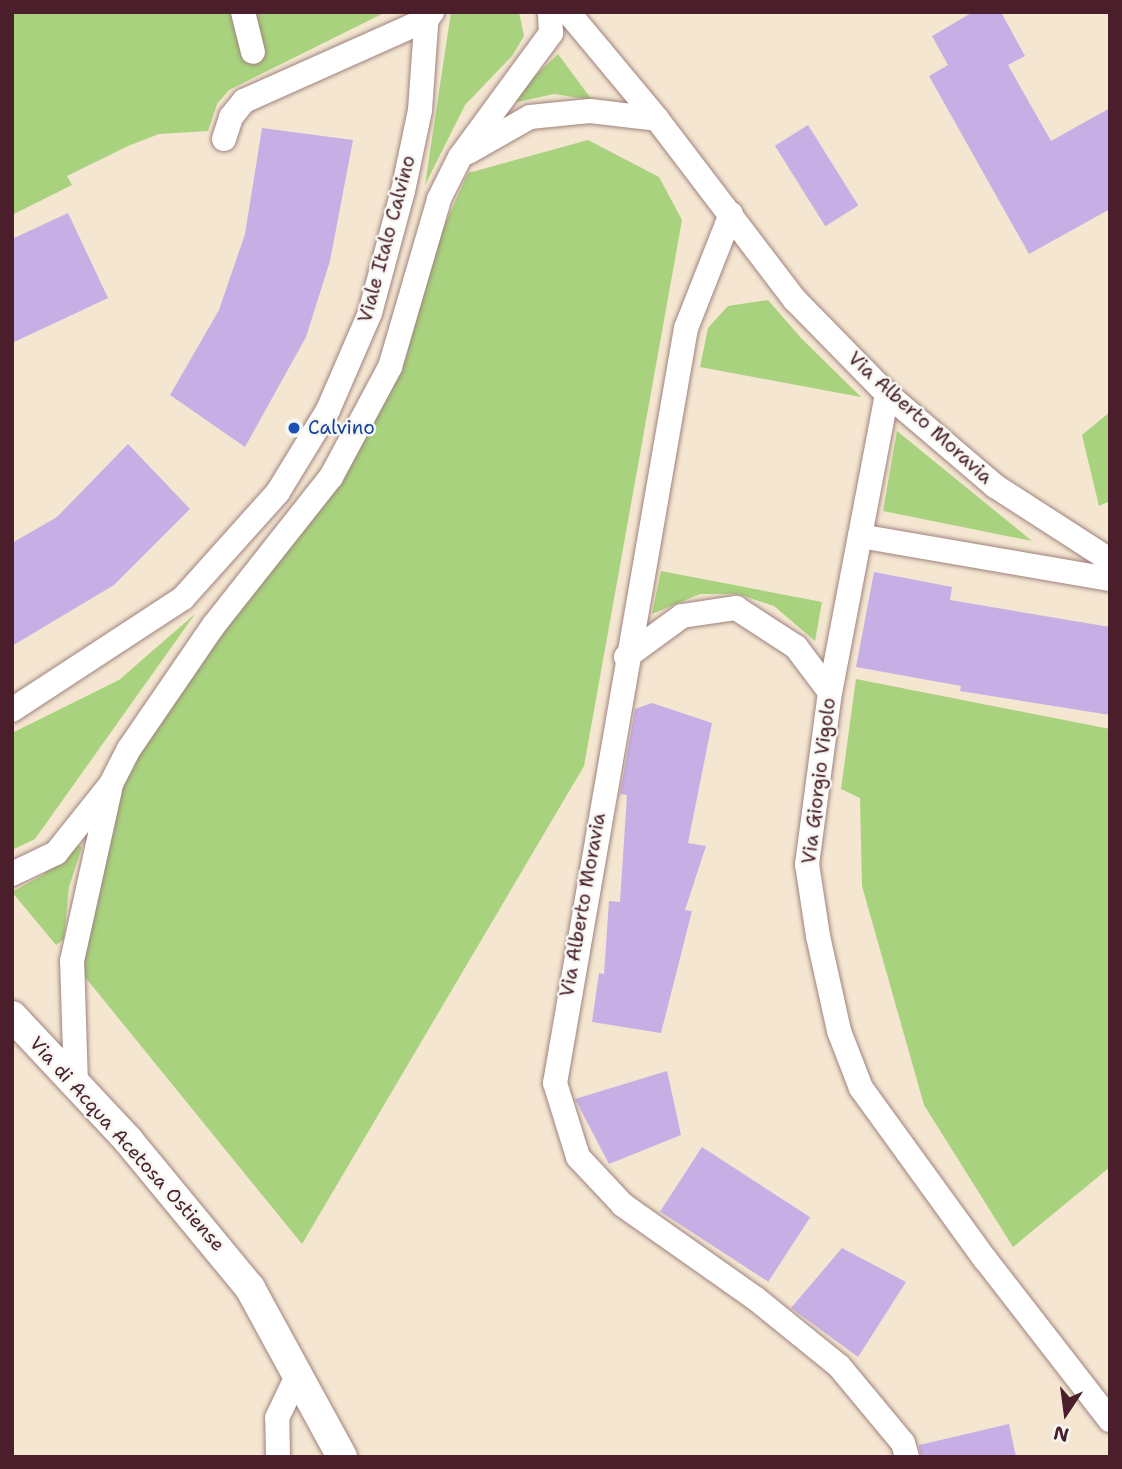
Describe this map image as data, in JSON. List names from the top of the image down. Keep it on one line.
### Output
{"streets":{"street":["Viale Italo Calvino","Via Alberto Moravia","Via Giorgio Vigolo","Via di Acqua Acetosa Ostiense"]},"crossings":[["Viale Italo Calvino","Via di Acqua Acetosa Ostiense"],["Via Alberto Moravia","Via Giorgio Vigolo"]],"places":["Calvino"],"north":"bottom"}
